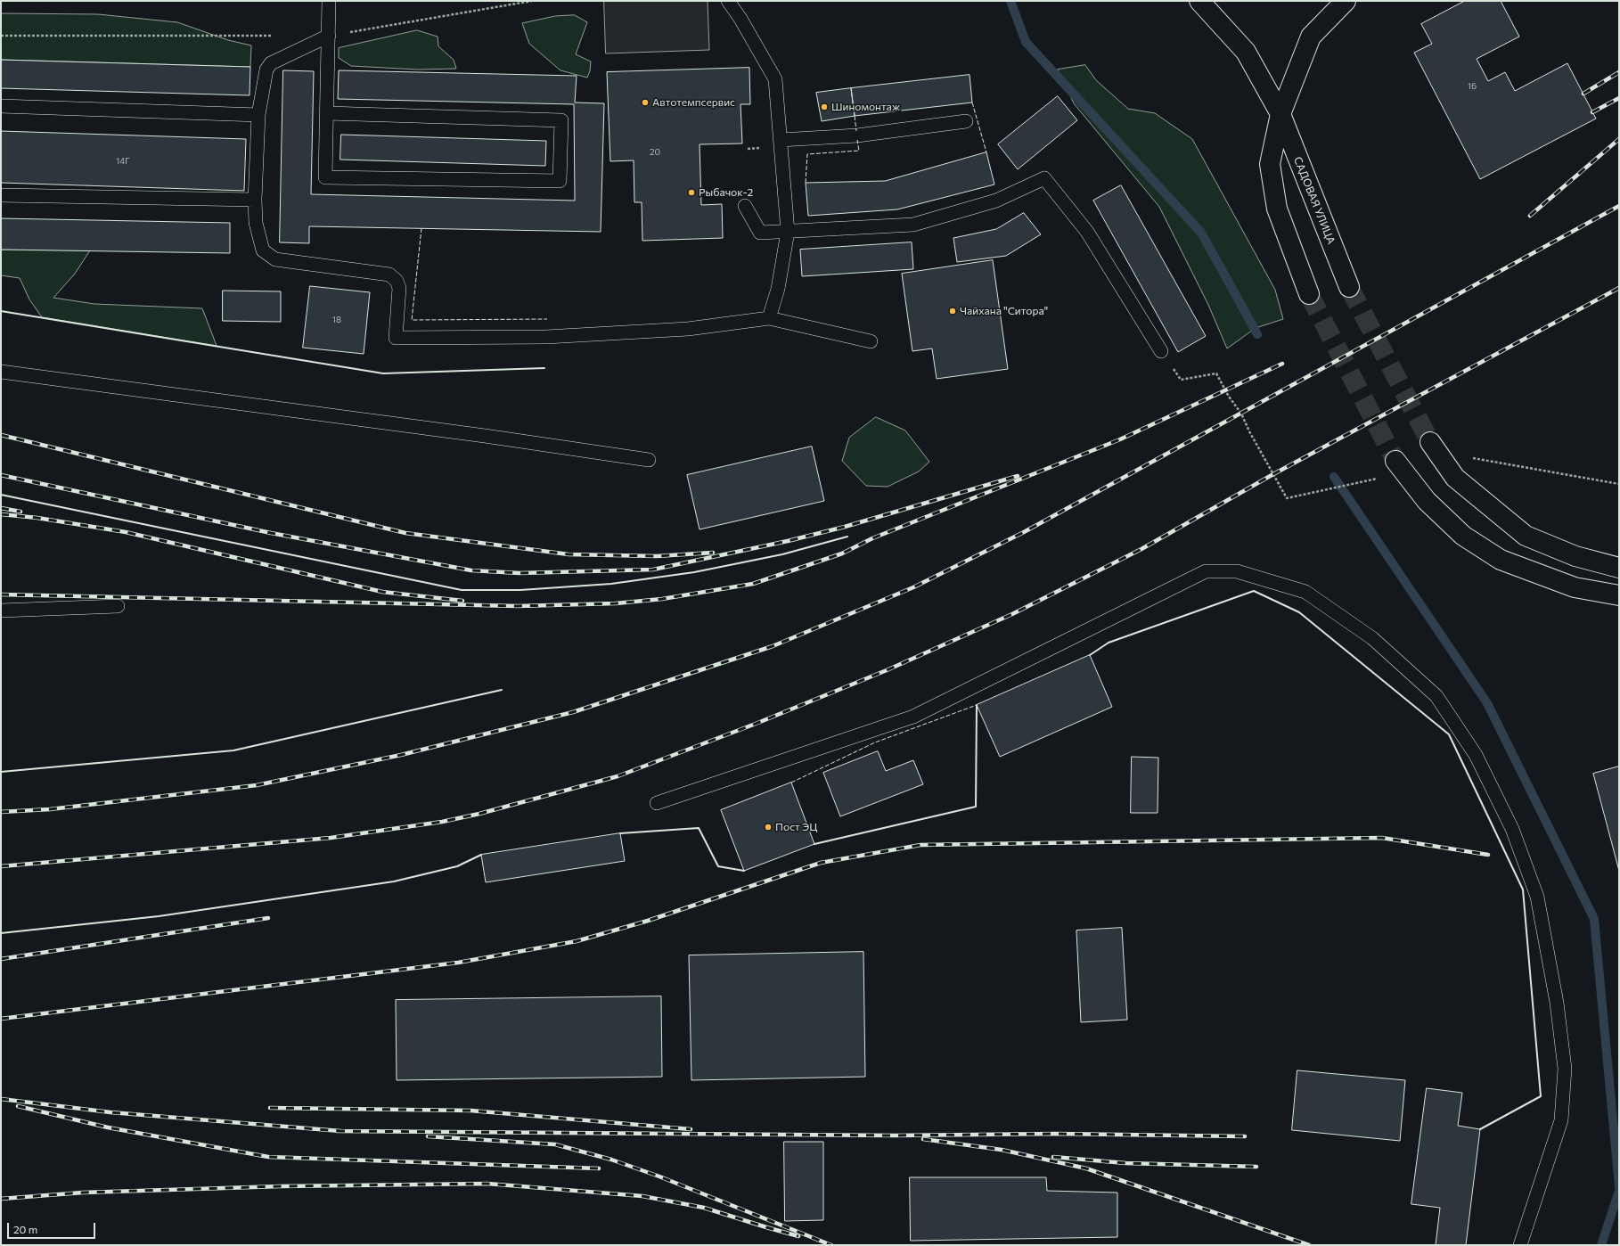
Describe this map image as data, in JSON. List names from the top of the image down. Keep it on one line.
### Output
{"streets":{"main road":["САДОВАЯ УЛИЦА"]},"places":["Автотемпсервис","Шиномонтаж","Рыбачок-2","Чайхана \"Ситора\"","Пост ЭЦ"],"house_numbers":["16","20","14Г","18"],"scale_bar":"20 m"}
